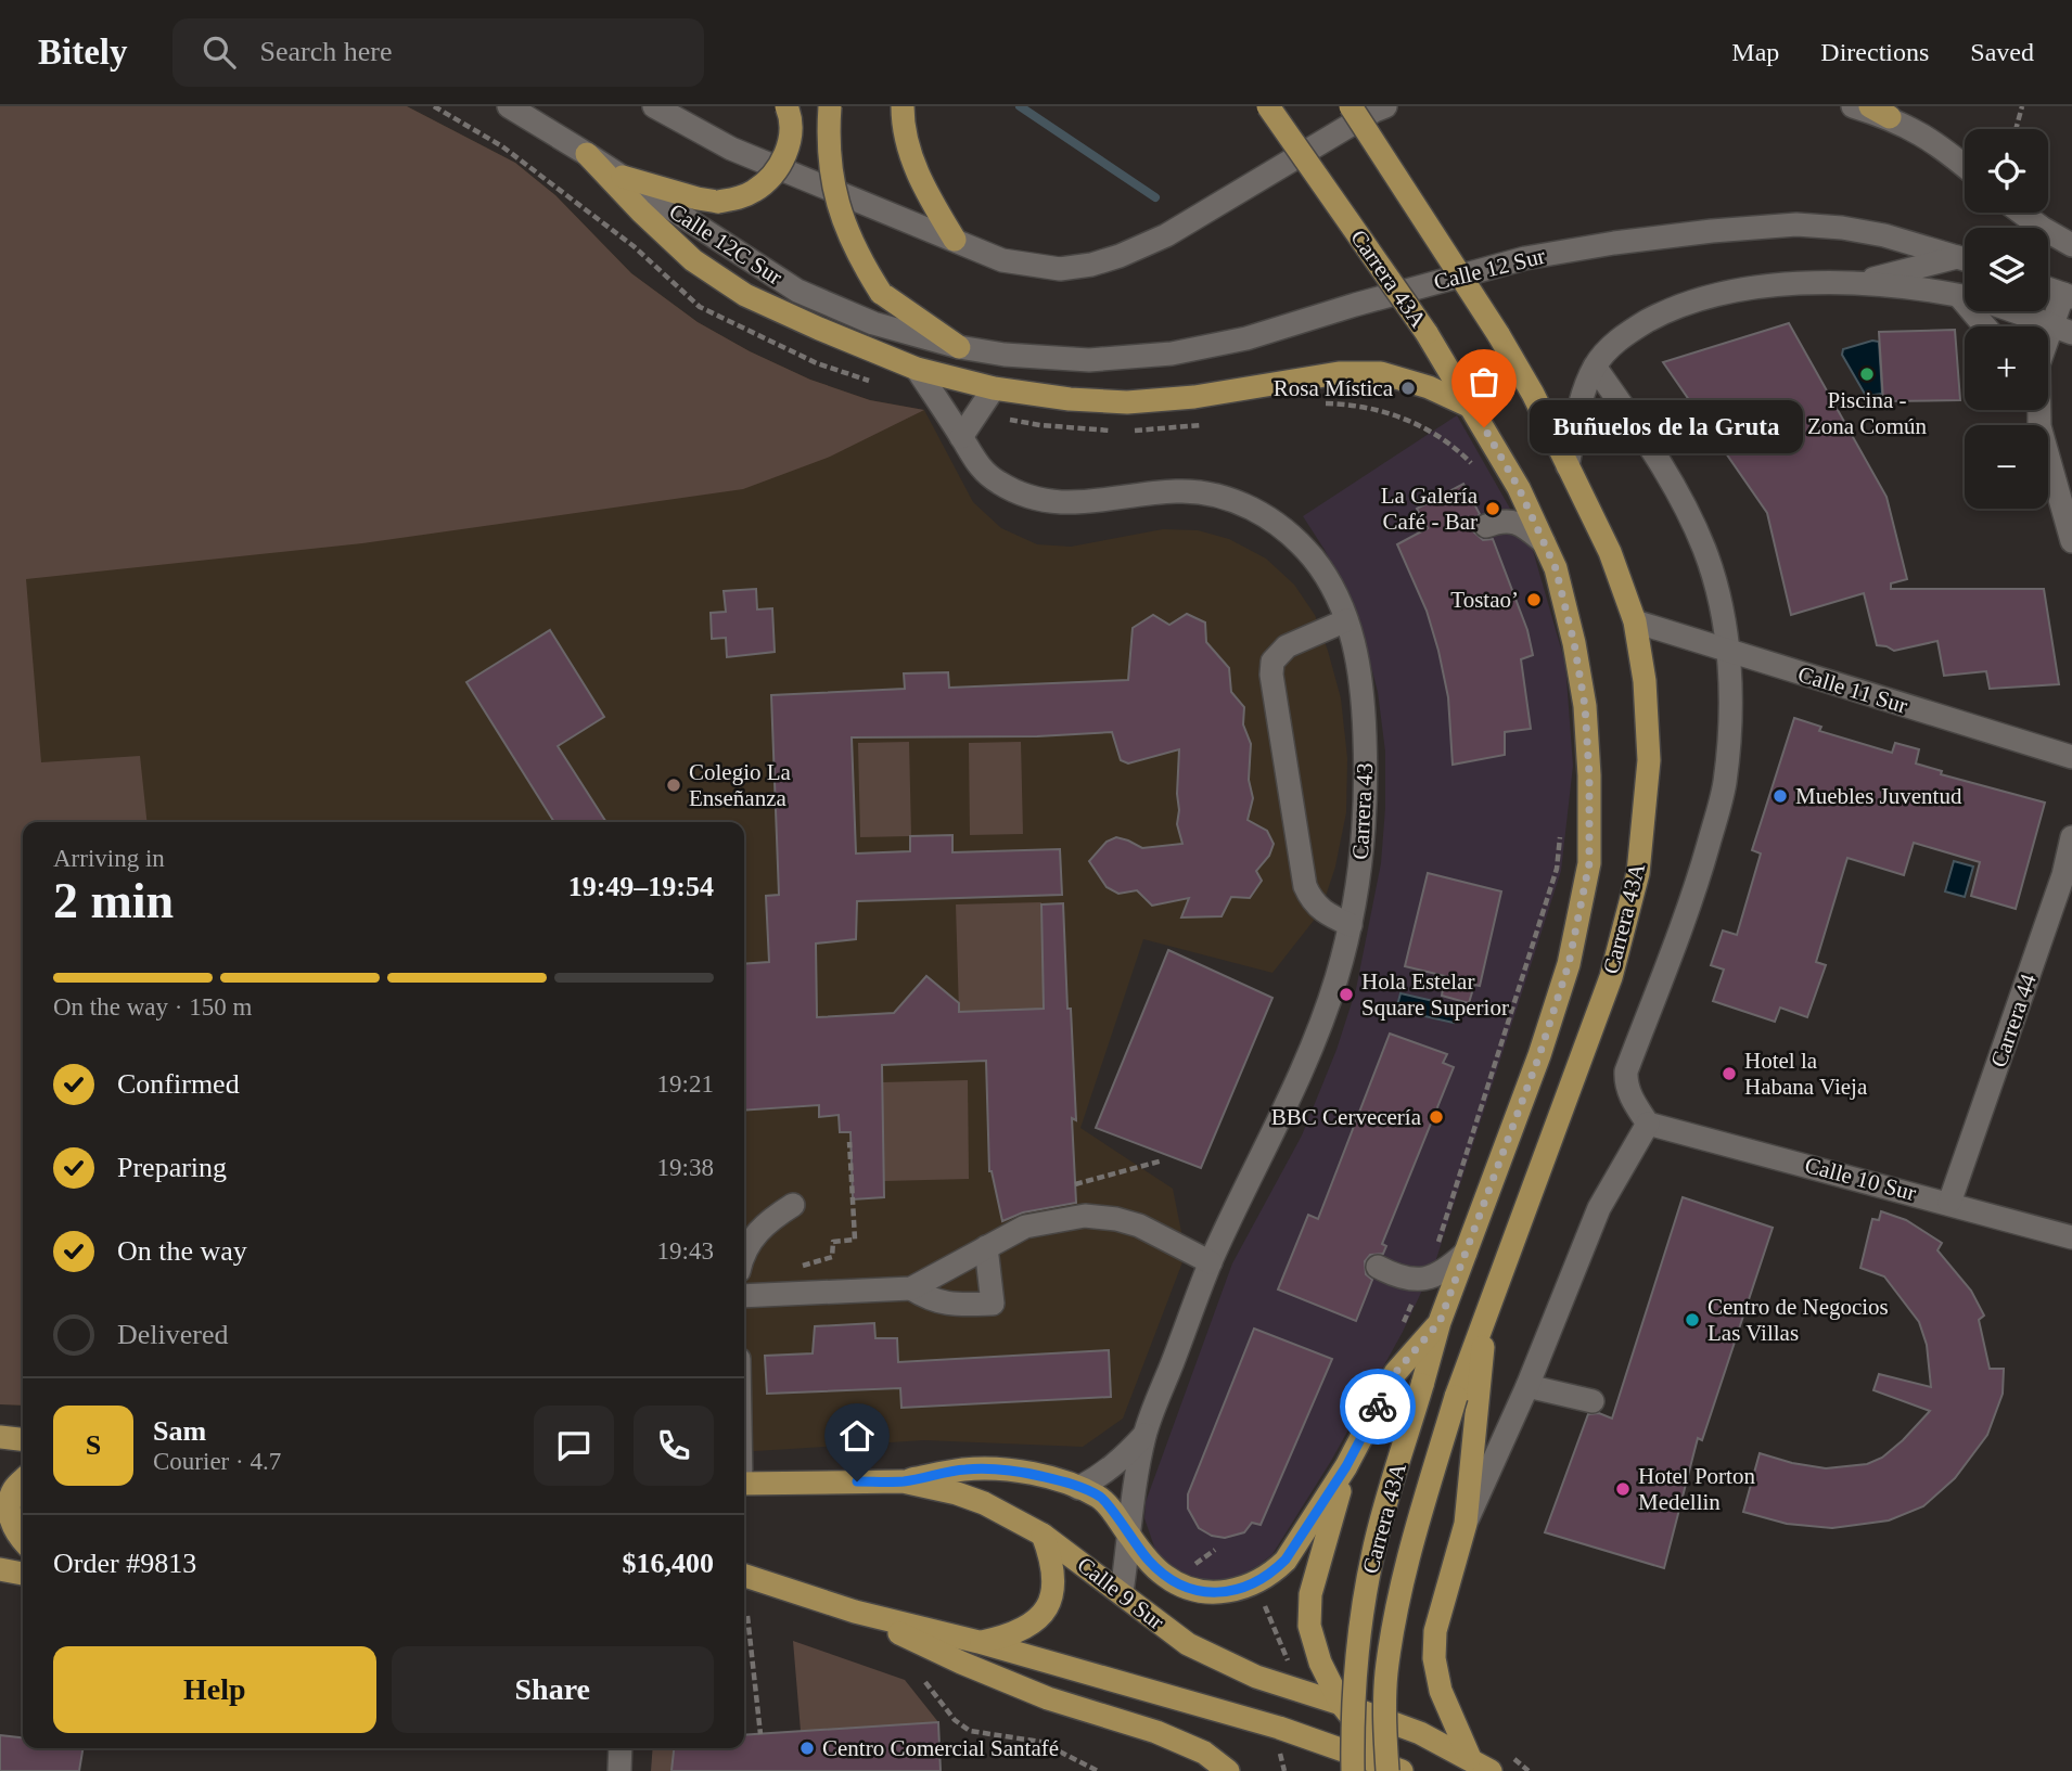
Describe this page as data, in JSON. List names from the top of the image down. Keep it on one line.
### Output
{"streets":{"main road":["Carrera 43A","Calle 9 Sur"],"street":["Calle 12C Sur","Calle 12 Sur","Calle 11 Sur","Carrera 43","Carrera 44","Calle 10 Sur"]},"crossings":[["Calle 12C Sur","Calle 12 Sur"],["Carrera 43A","Calle 11 Sur"],["Carrera 43","Calle 9 Sur"],["Carrera 44","Calle 10 Sur"]],"places":["Piscina - Zona Común","Rosa Mística","Buñuelos de la Gruta","La Galería Café - Bar","Tostao’","Colegio La Enseñanza","Muebles Juventud","Hola Estelar Square Superior","Hotel la Habana Vieja","BBC Cervecería","Centro de Negocios Las Villas","Hotel Porton Medellin","Centro Comercial Santafé"],"page":{"header":"Bitely","search":"Search here","nav":["Map","Directions","Saved"],"map_buttons":["+","−"],"bubble":"Buñuelos de la Gruta","heading":["2 min","Arriving in","19:49–19:54"],"panel":["Sam","Courier · 4.7","Order #9813","$16,400"],"bar":"On the way · 150 m","list":[["Confirmed","19:21"],["Preparing","19:38"],["On the way","19:43"],"Delivered"],"round":"S","buttons":["Help","Share"]}}
